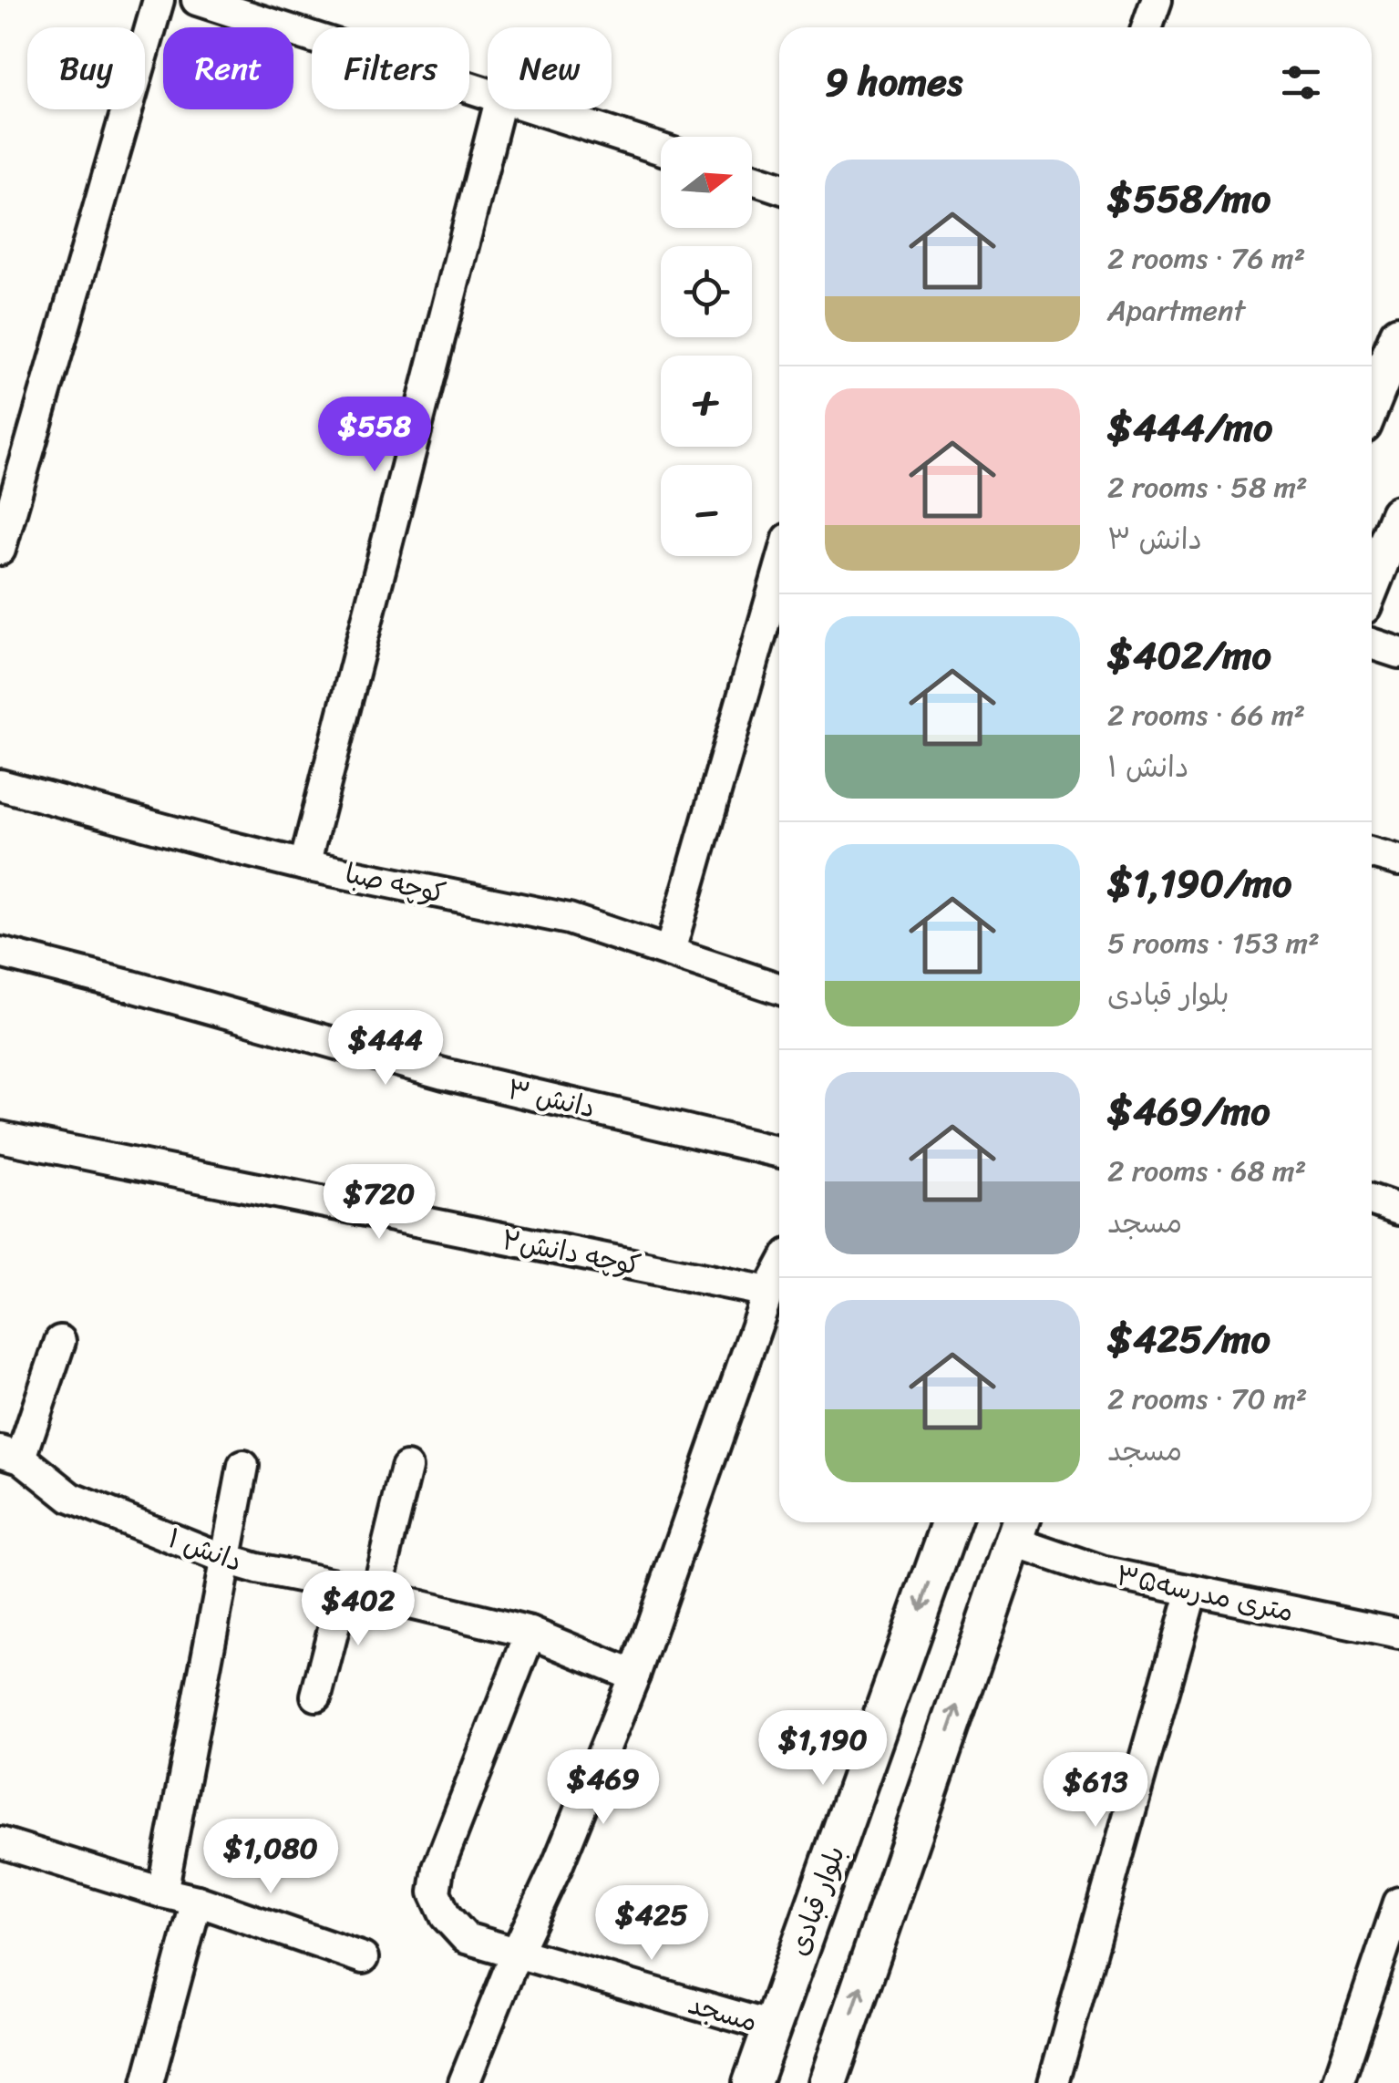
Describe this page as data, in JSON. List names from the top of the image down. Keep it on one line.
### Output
{"streets":{"street":["کوچه صبا","دانش ۳","کوچه دانش۲","دانش ۱","۳۵متری مدرسه","بلوار قبادی","مسجد"]},"crossings":[["دانش ۱","مسجد"],["بلوار قبادی","مسجد"]],"north":"right","page":{"chip":["Buy","Rent","Filters","New"],"heading":"9 homes","map_buttons":["+","−"],"list":[{"name":"$558/mo","note":"2 rooms · 76 m² · Apartment"},{"name":"$444/mo","note":"2 rooms · 58 m² · دانش ۳"},{"name":"$402/mo","note":"2 rooms · 66 m² · دانش ۱"},{"name":"$1,190/mo","note":"5 rooms · 153 m² · بلوار قبادی"},{"name":"$469/mo","note":"2 rooms · 68 m² · مسجد"},{"name":"$425/mo","note":"2 rooms · 70 m² · مسجد"}],"price":["$558","$444","$720","$402","$1,190","$469","$613","$1,080","$425"]}}
